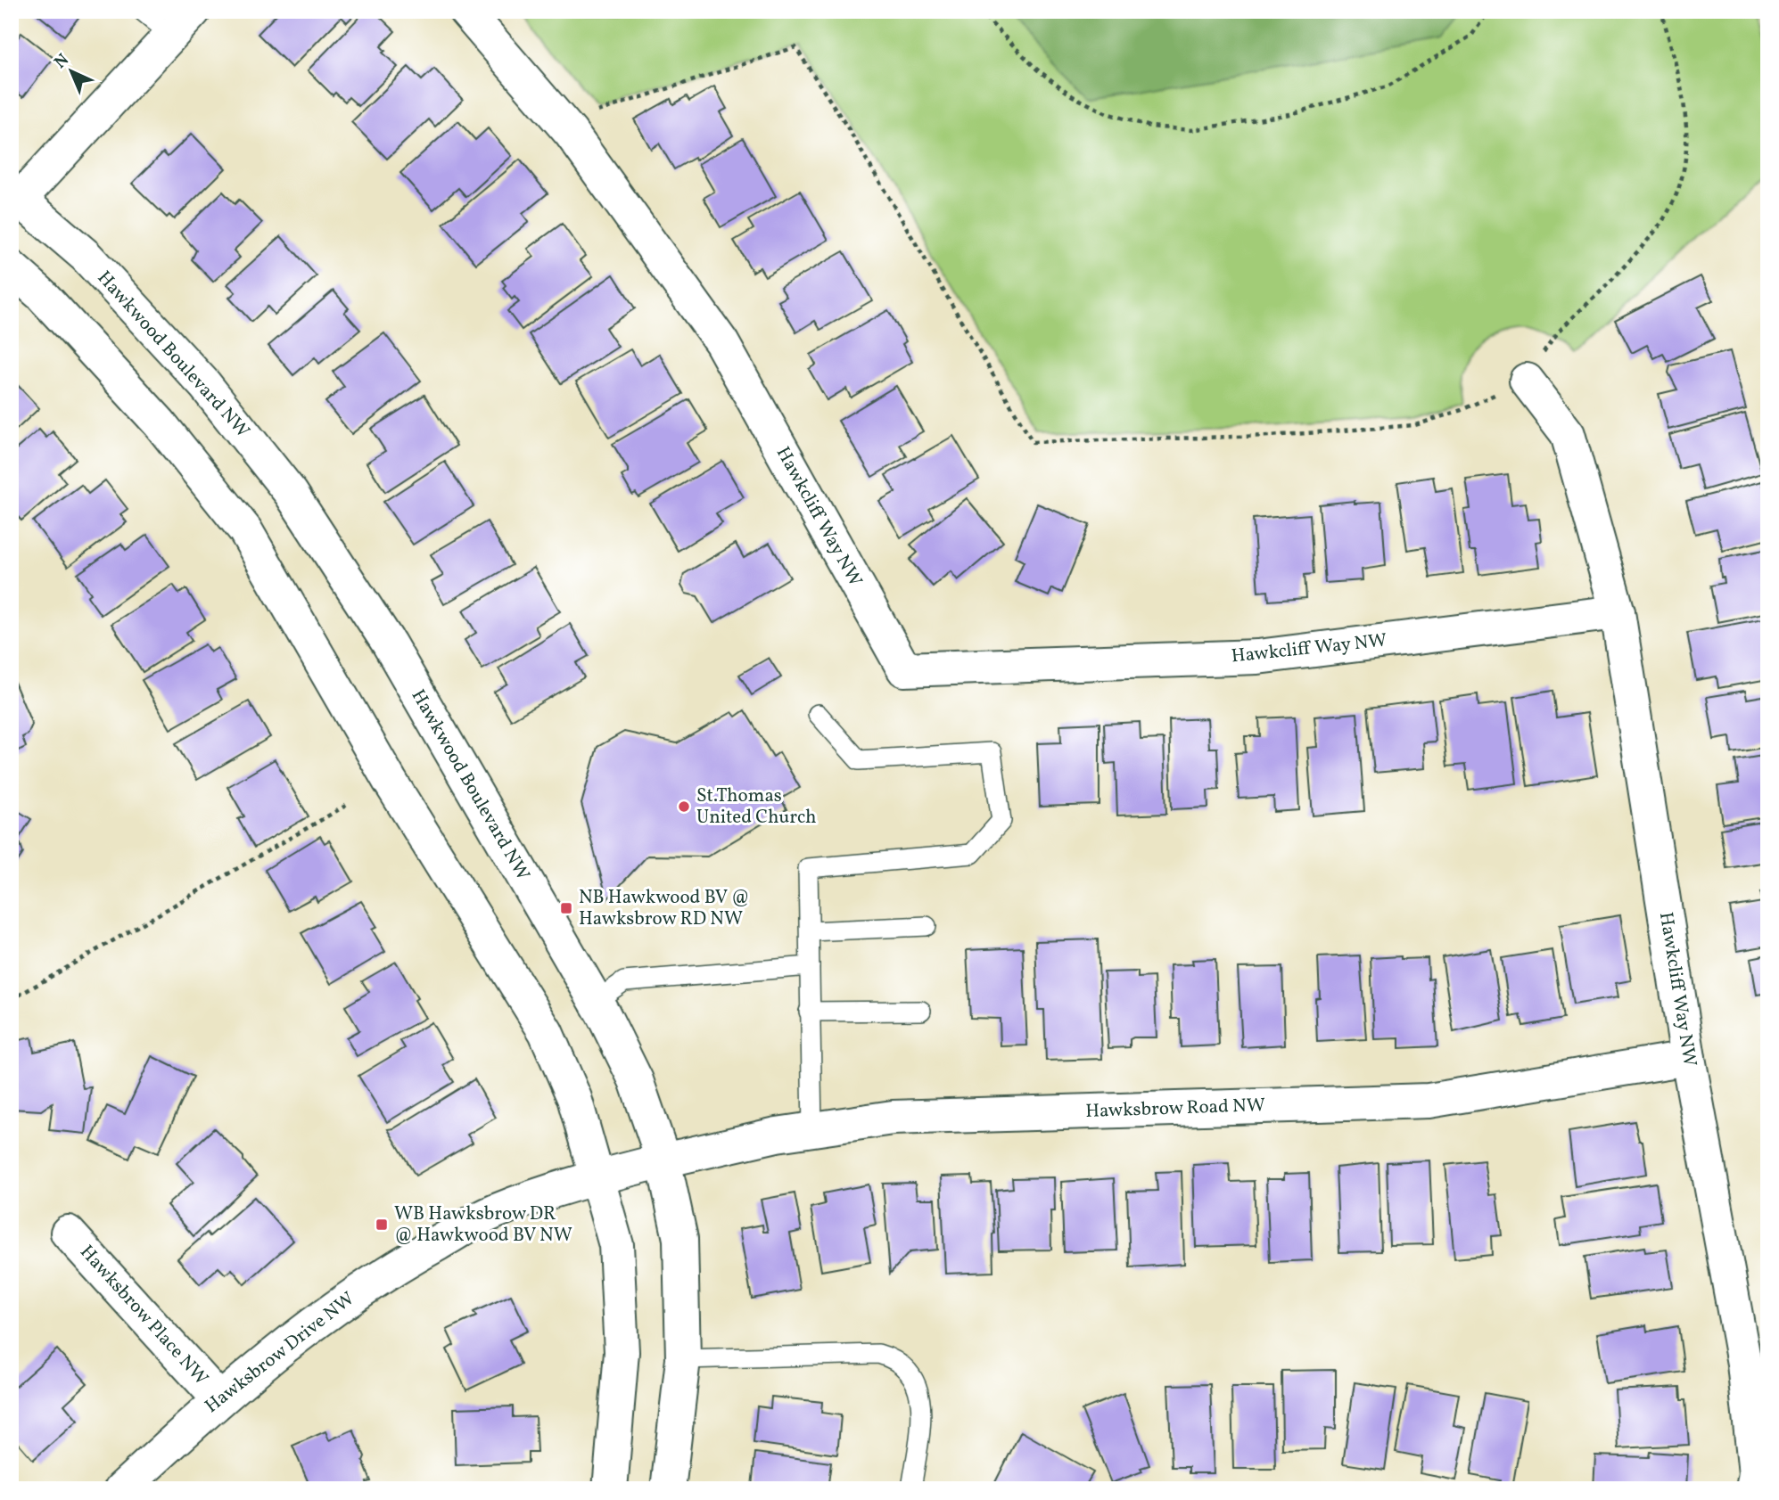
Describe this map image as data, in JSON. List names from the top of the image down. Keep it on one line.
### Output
{"streets":{"street":["Hawkwood Boulevard NW","Hawkcliff Way NW","Hawksbrow Road NW","Hawksbrow Place NW","Hawksbrow Drive NW"]},"crossings":[["Hawkwood Boulevard NW","Hawksbrow Road NW"],["Hawkwood Boulevard NW","Hawksbrow Drive NW"],["Hawkcliff Way NW","Hawksbrow Road NW"],["Hawksbrow Road NW","Hawksbrow Drive NW"],["Hawksbrow Place NW","Hawksbrow Drive NW"]],"places":{"other":["St.Thomas United Church"],"transit":["NB Hawkwood BV @ Hawksbrow RD NW","WB Hawksbrow DR @ Hawkwood BV NW"]},"north":"top left"}
